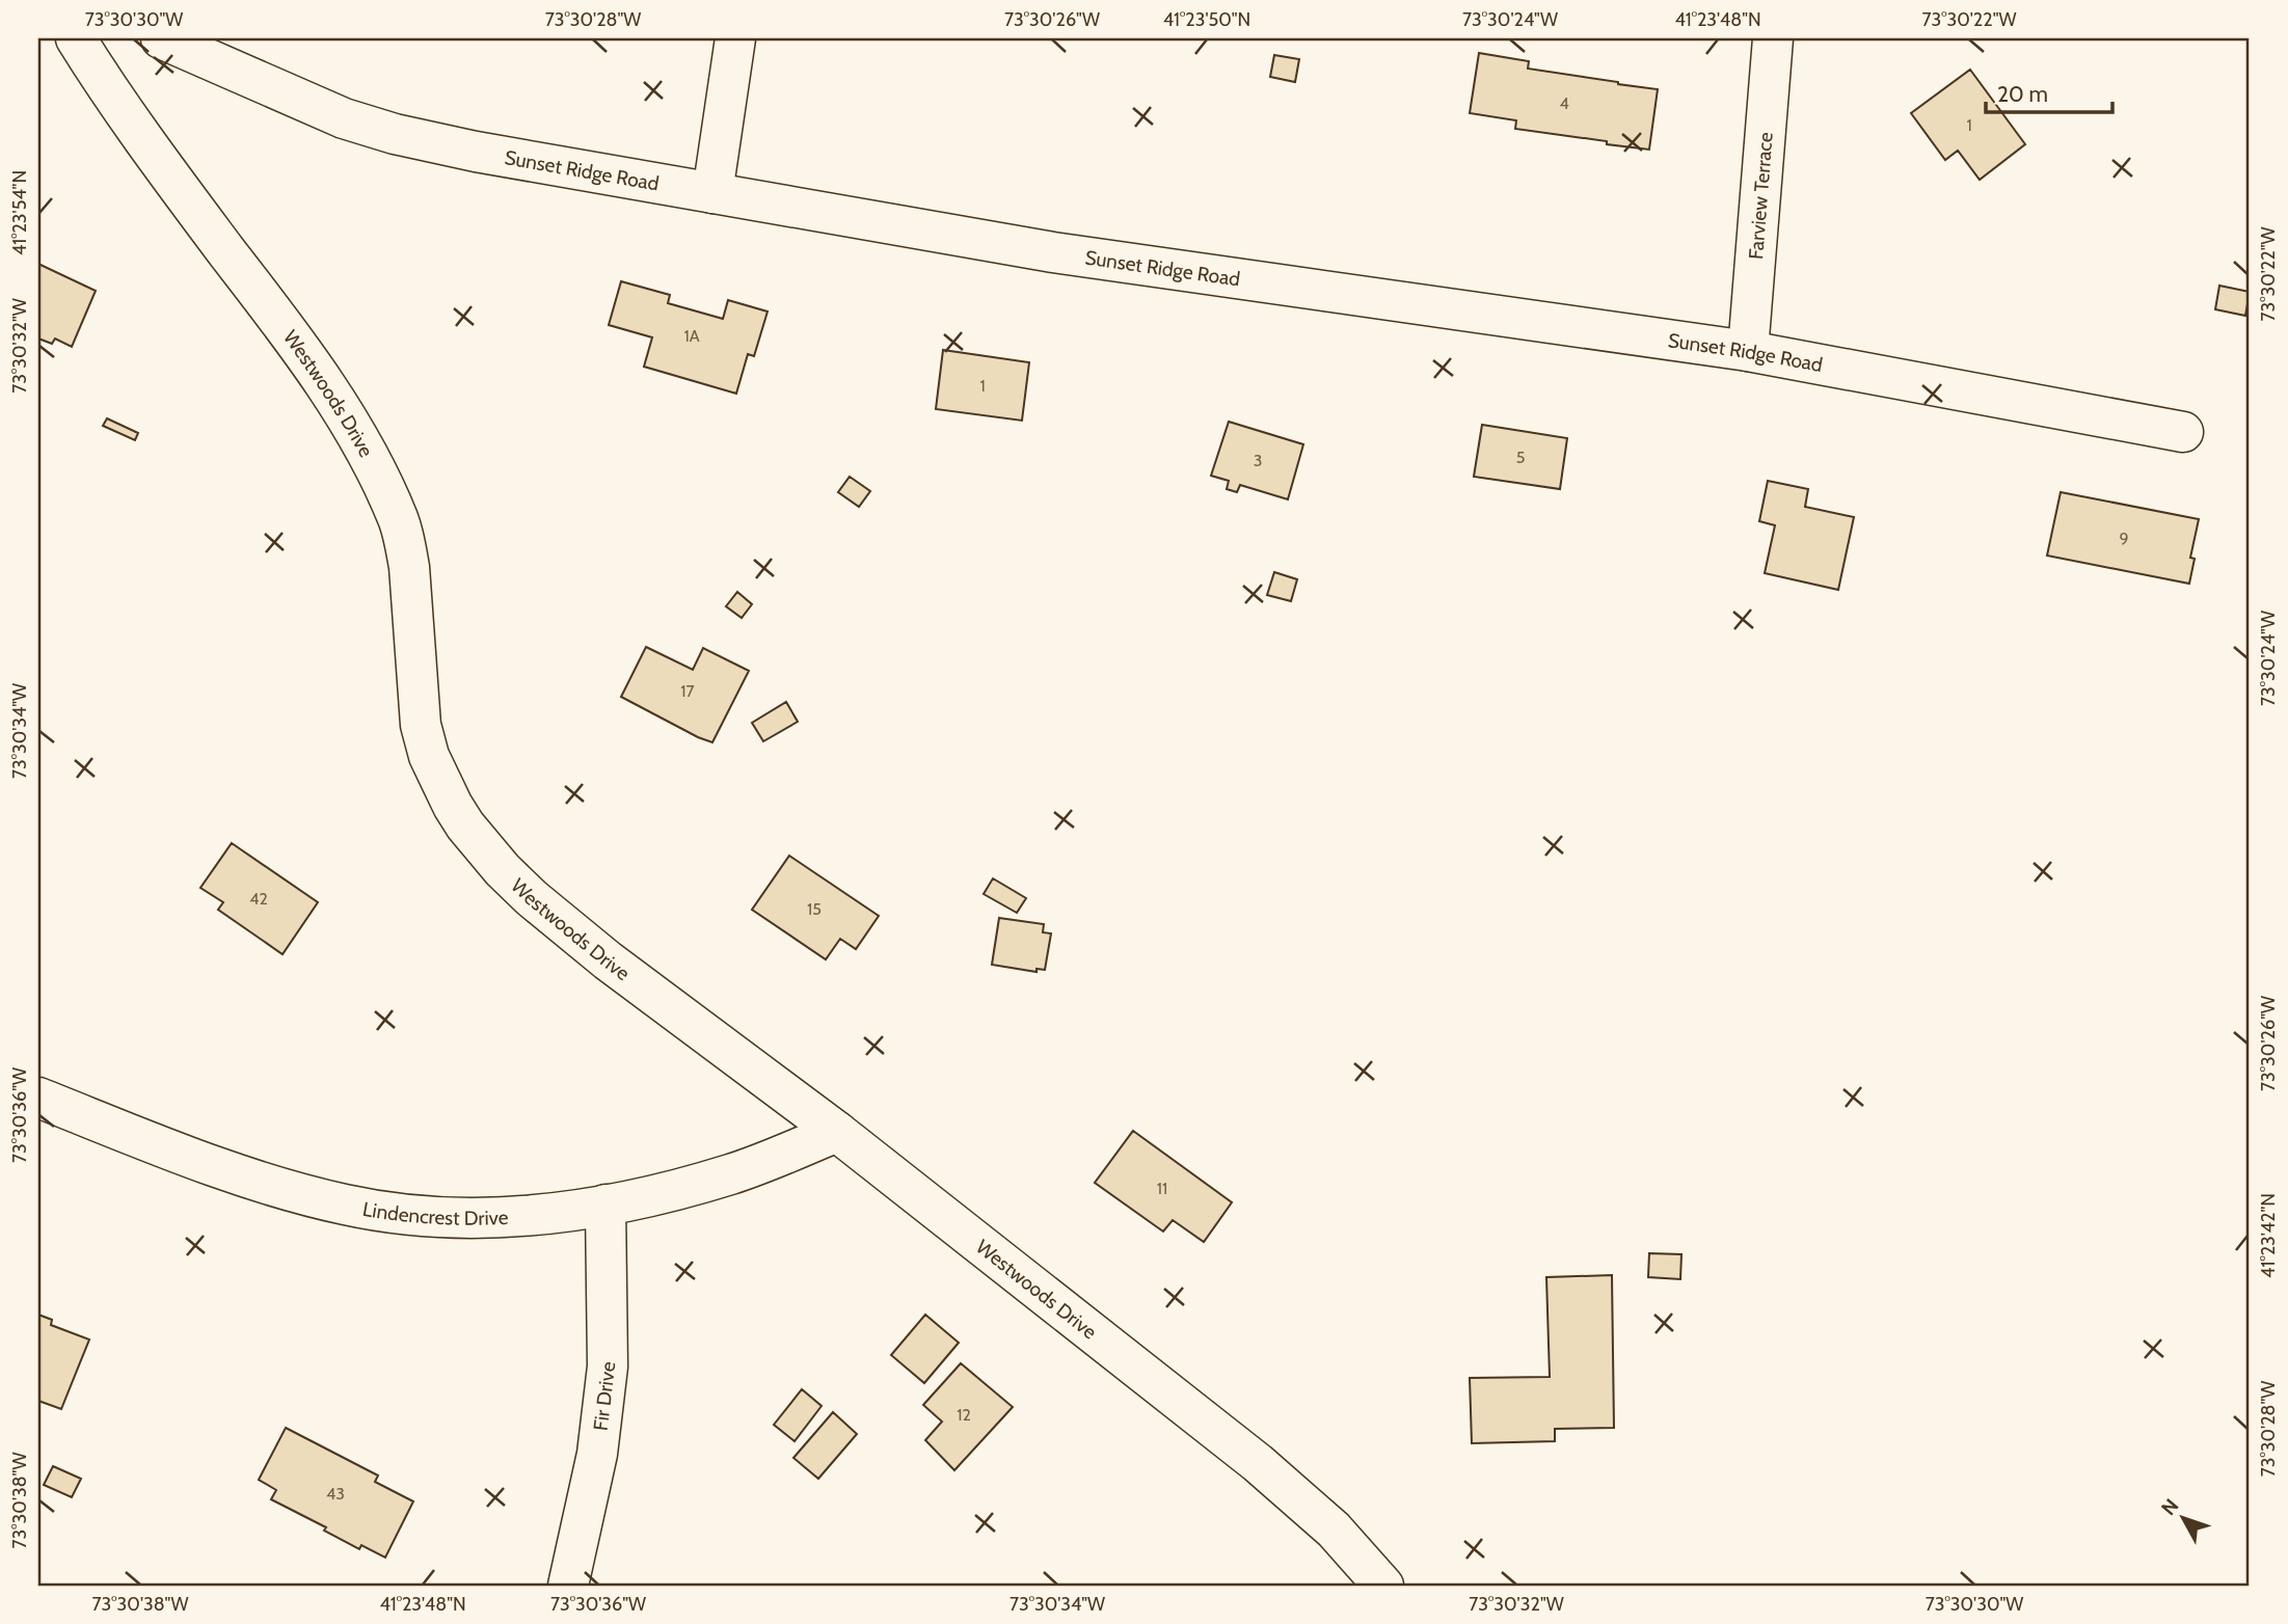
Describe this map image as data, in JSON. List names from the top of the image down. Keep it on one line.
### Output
{"streets":{"street":["Sunset Ridge Road","Farview Terrace","Westwoods Drive","Lindencrest Drive","Fir Drive"]},"crossings":[["Sunset Ridge Road","Farview Terrace"],["Westwoods Drive","Lindencrest Drive"],["Lindencrest Drive","Fir Drive"]],"house_numbers":["4","1","1A","1","5","3","9","17","42","15","11","12","43"],"scale_bar":"20 m","north":"top left","coordinates":["73°30'30\"W","73°30'28\"W","73°30'26\"W","41°23'50\"N","73°30'24\"W","41°23'48\"N","73°30'22\"W","41°23'54\"N","73°30'32\"W","73°30'34\"W","73°30'36\"W","41°23'42\"N","73°30'38\"W"]}
